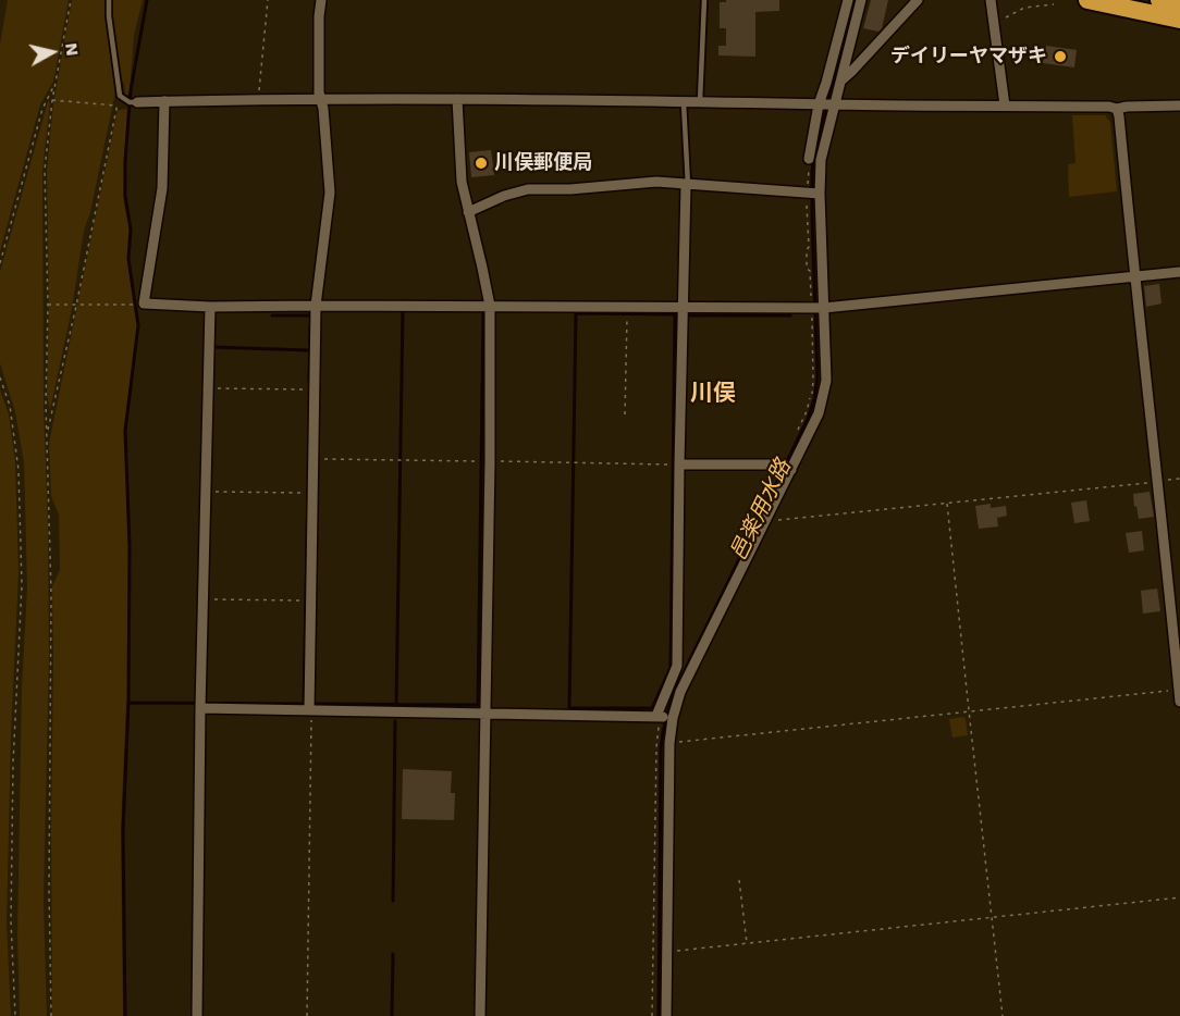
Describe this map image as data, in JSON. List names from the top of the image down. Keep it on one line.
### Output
{"districts":["川俣"],"water":["邑楽用水路"],"places":["デイリーヤマザキ","川俣郵便局"],"north":"right"}
